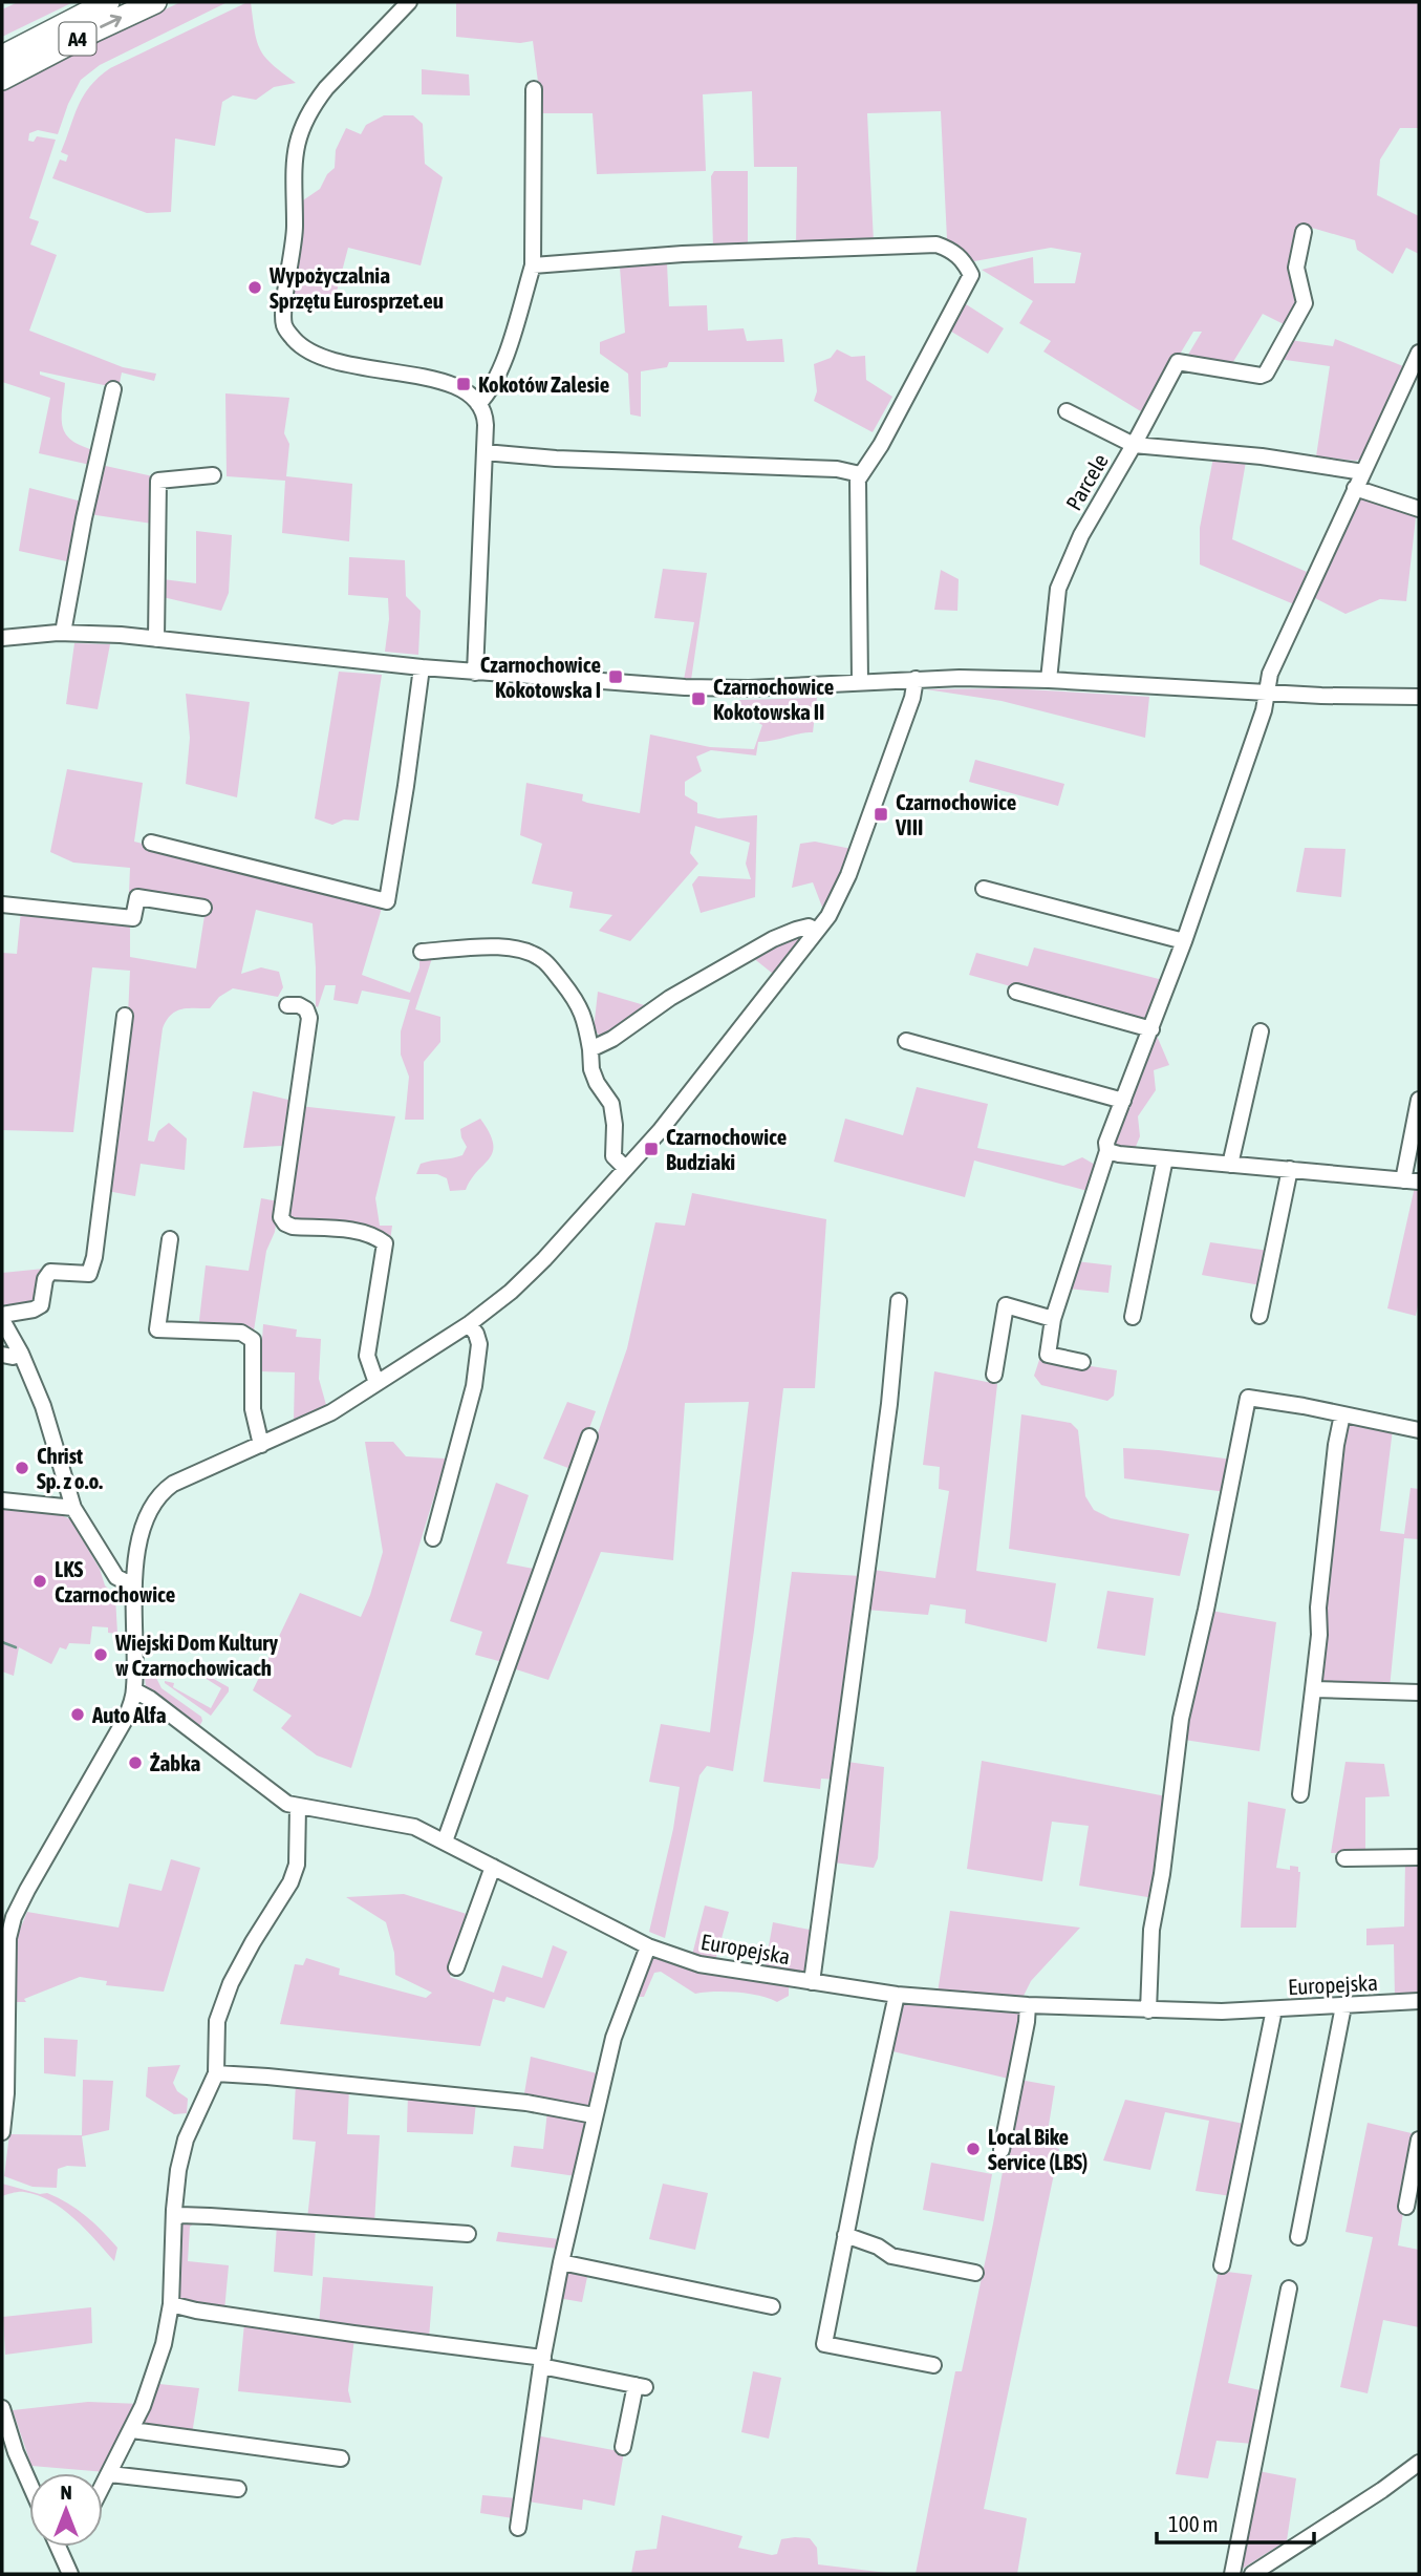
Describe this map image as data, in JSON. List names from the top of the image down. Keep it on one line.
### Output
{"streets":{"highway":["A4"],"street":["Parcele","Europejska"]},"places":{"other":["Wypożyczalnia Sprzętu Eurosprzet.eu","Christ Sp. z o.o.","LKS Czarnochowice","Wiejski Dom Kultury w Czarnochowicach","Auto Alfa","Żabka","Local Bike Service (LBS)"],"transit":["Kokotów Zalesie","Czarnochowice Kokotowska I","Czarnochowice Kokotowska II","Czarnochowice VIII","Czarnochowice Budziaki"]},"scale_bar":"100 m","north":"top"}
